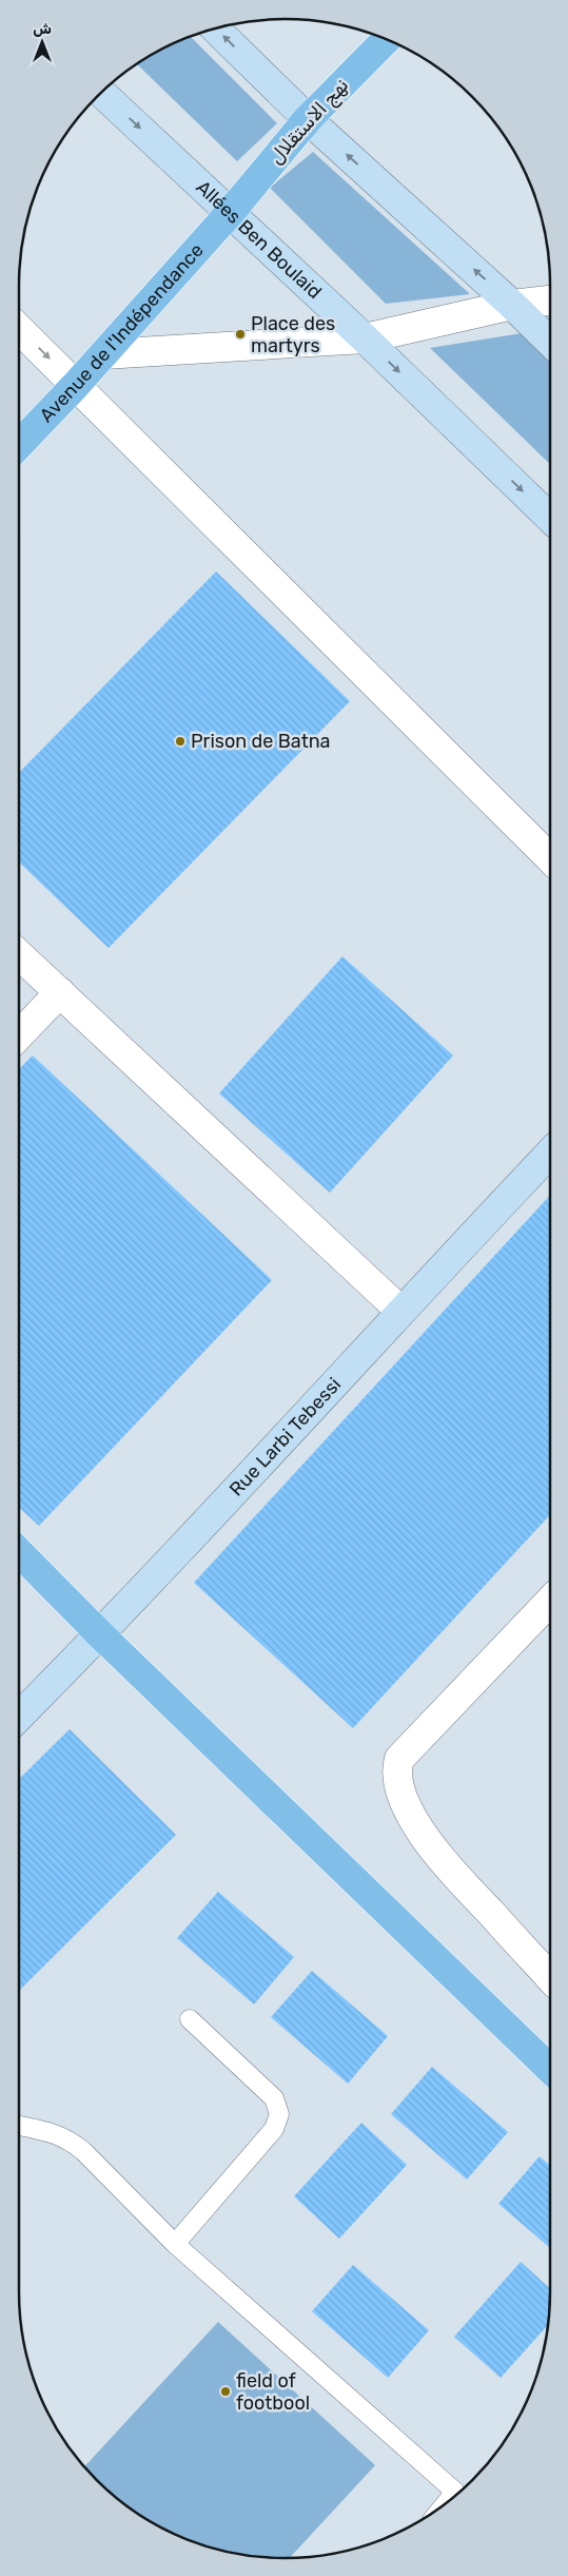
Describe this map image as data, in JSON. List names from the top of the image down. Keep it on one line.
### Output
{"streets":{"main road":["نهج الاستقلال","Allées Ben Boulaid","Avenue de l'Indépendance","Rue Larbi Tebessi"]},"crossings":[["نهج الاستقلال","Allées Ben Boulaid"],["نهج الاستقلال","Avenue de l'Indépendance"],["Allées Ben Boulaid","Avenue de l'Indépendance"]],"places":["Place des martyrs","Prison de Batna","field of footbool"],"north":"top"}
